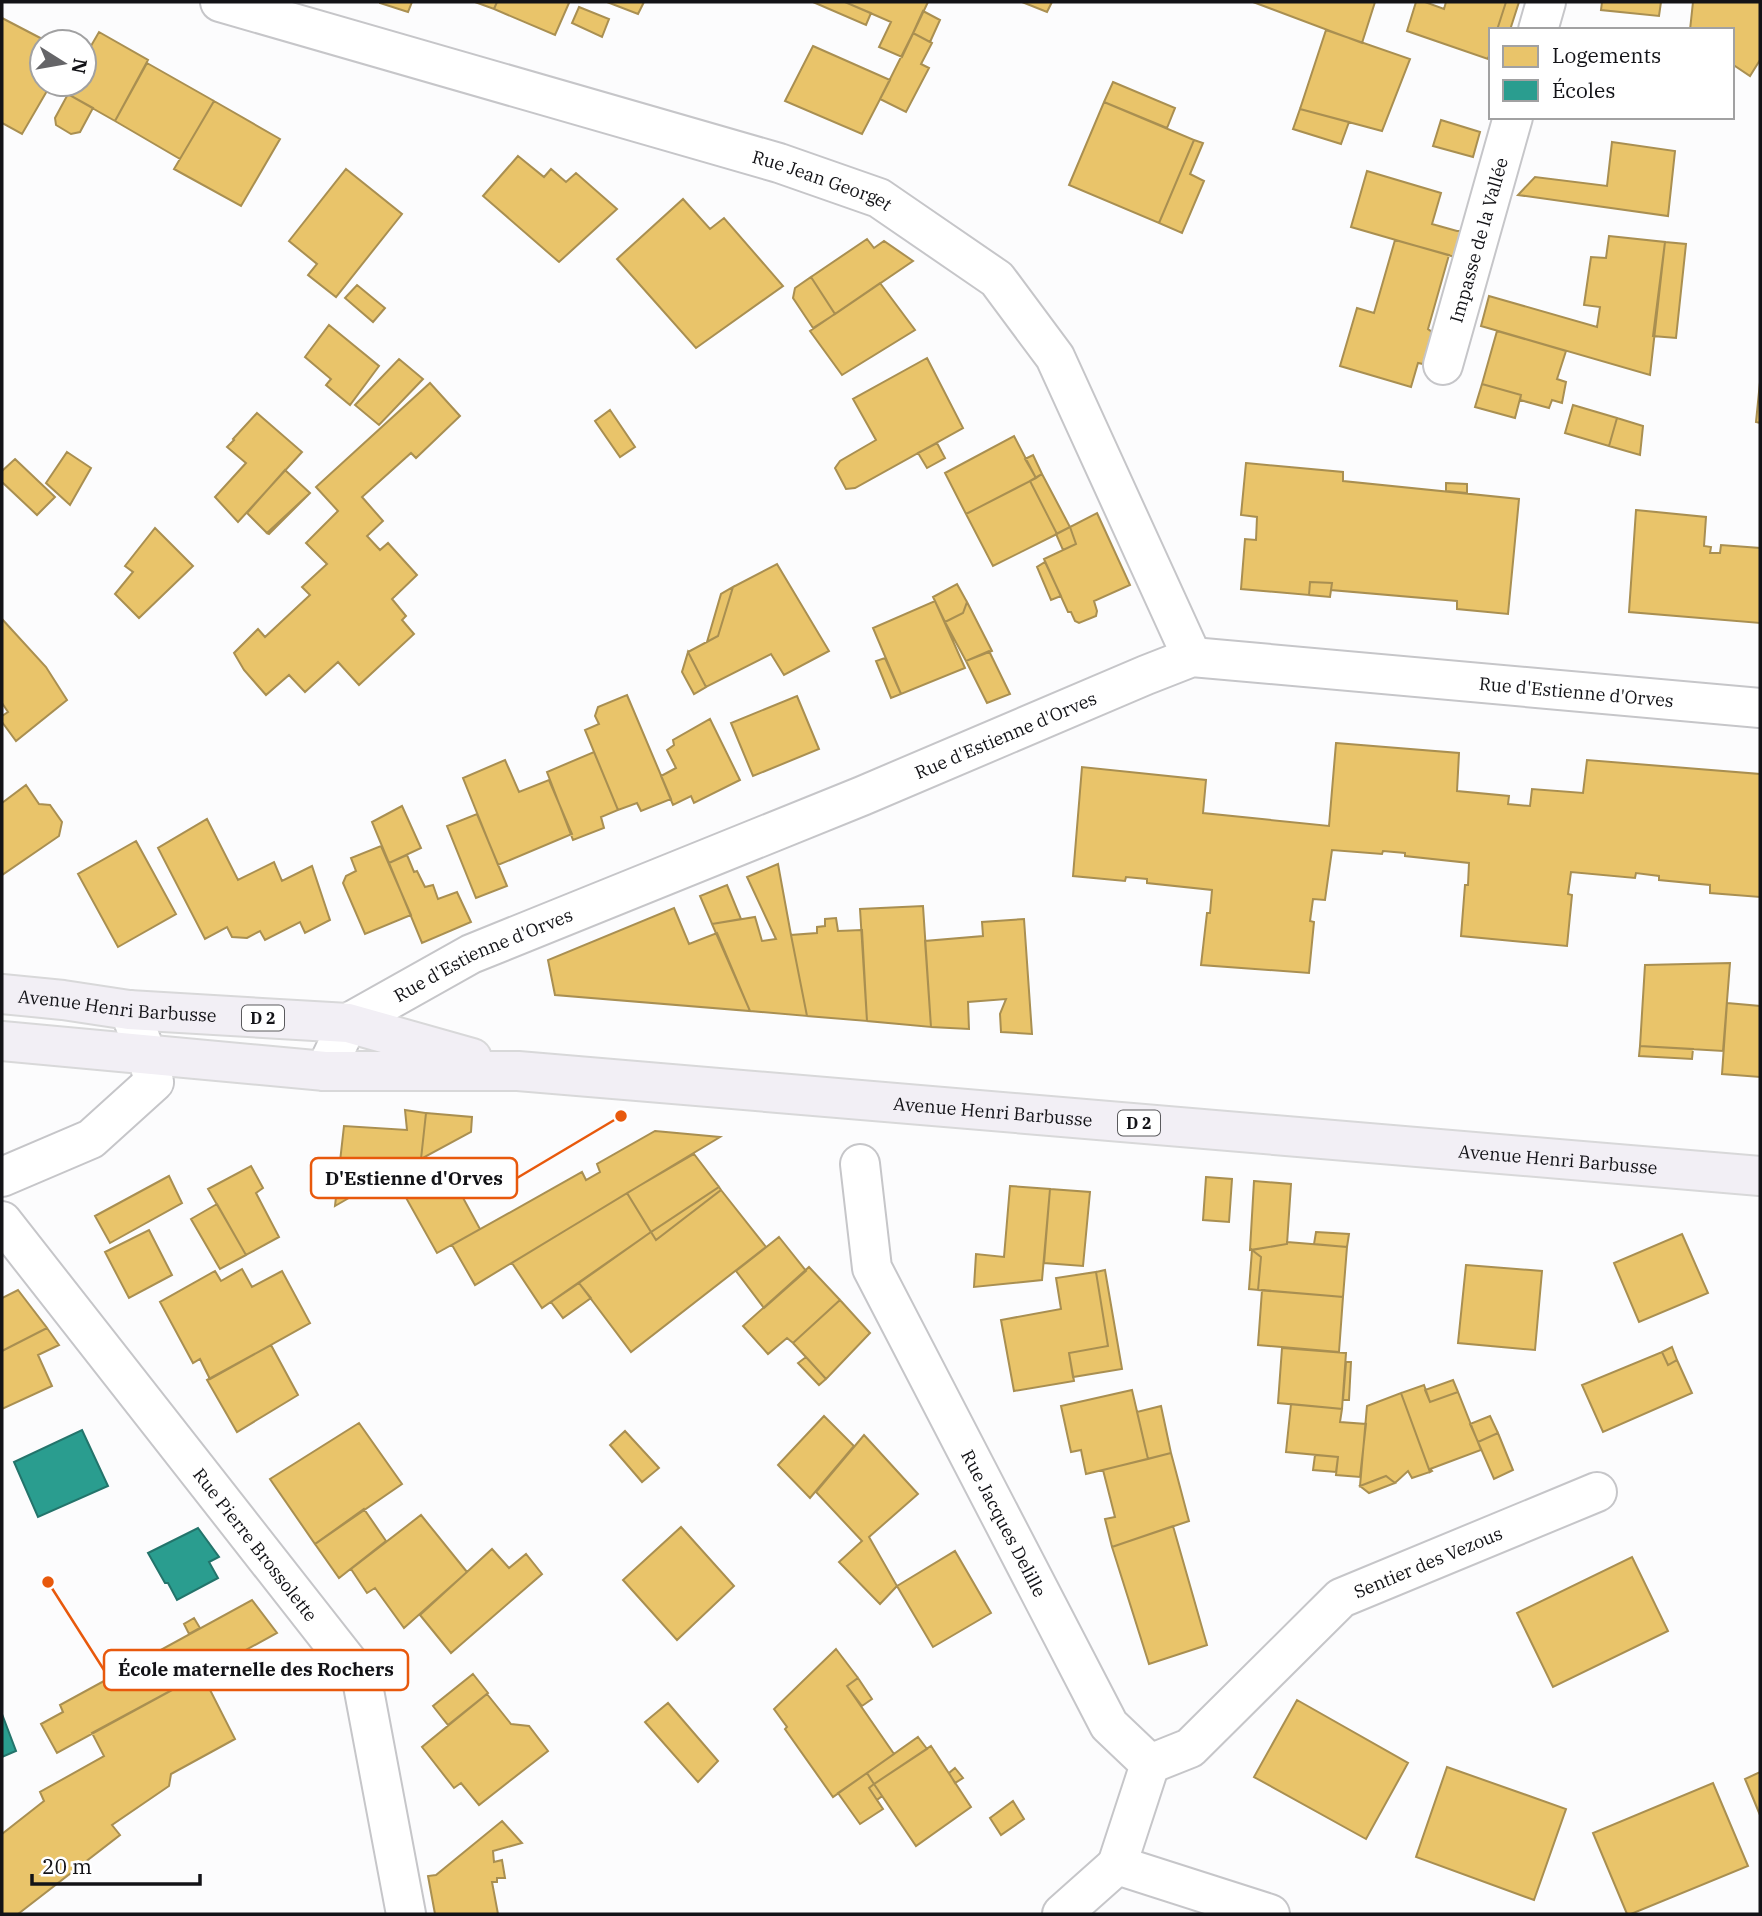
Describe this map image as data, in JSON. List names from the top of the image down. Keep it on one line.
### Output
{"streets":{"main road":["Avenue Henri Barbusse","D 2"],"street":["Rue Jean Georget","Impasse de la Vallée","Rue d'Estienne d'Orves","Rue Jacques Delille","Rue Pierre Brossolette","Sentier des Vezous"]},"crossings":[["Rue Jean Georget","Rue d'Estienne d'Orves"],["Rue d'Estienne d'Orves","Avenue Henri Barbusse"],["Rue Jacques Delille","Sentier des Vezous"]],"places":["D'Estienne d'Orves","École maternelle des Rochers"],"legend":["Logements","Écoles"],"scale_bar":"20 m","north":"right"}
